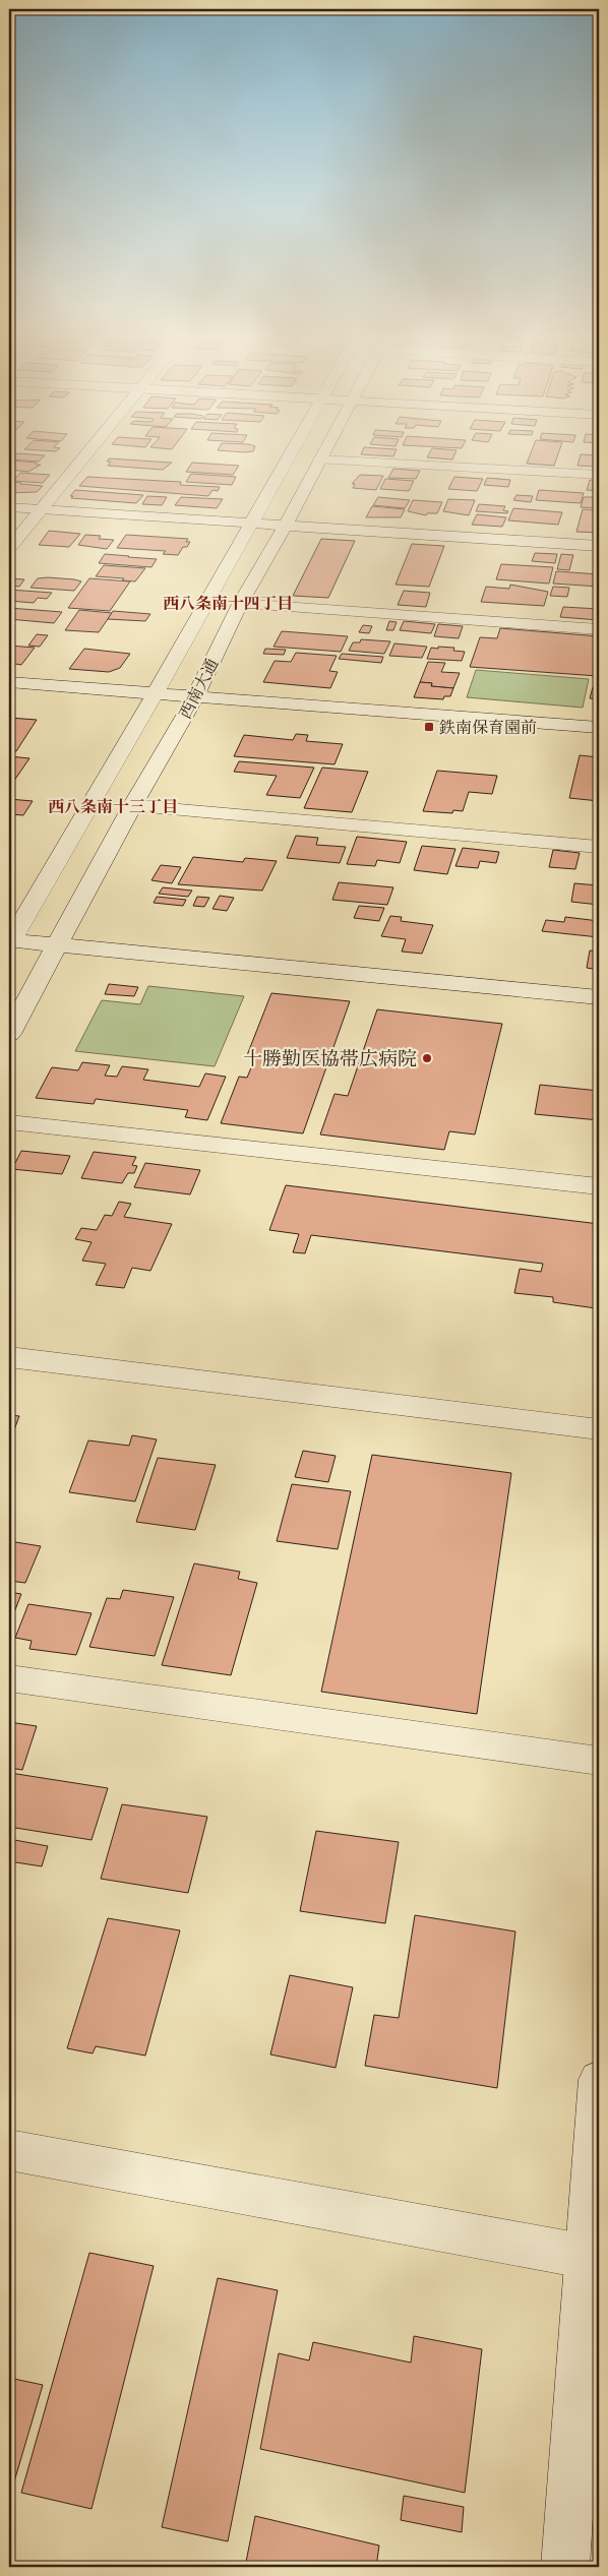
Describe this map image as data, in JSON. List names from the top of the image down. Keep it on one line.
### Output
{"streets":{"street":["西南大通"]},"districts":["西八条南十四丁目","西八条南十三丁目"],"places":{"transit":["鉄南保育園前"],"other":["十勝勤医協帯広病院"]}}
